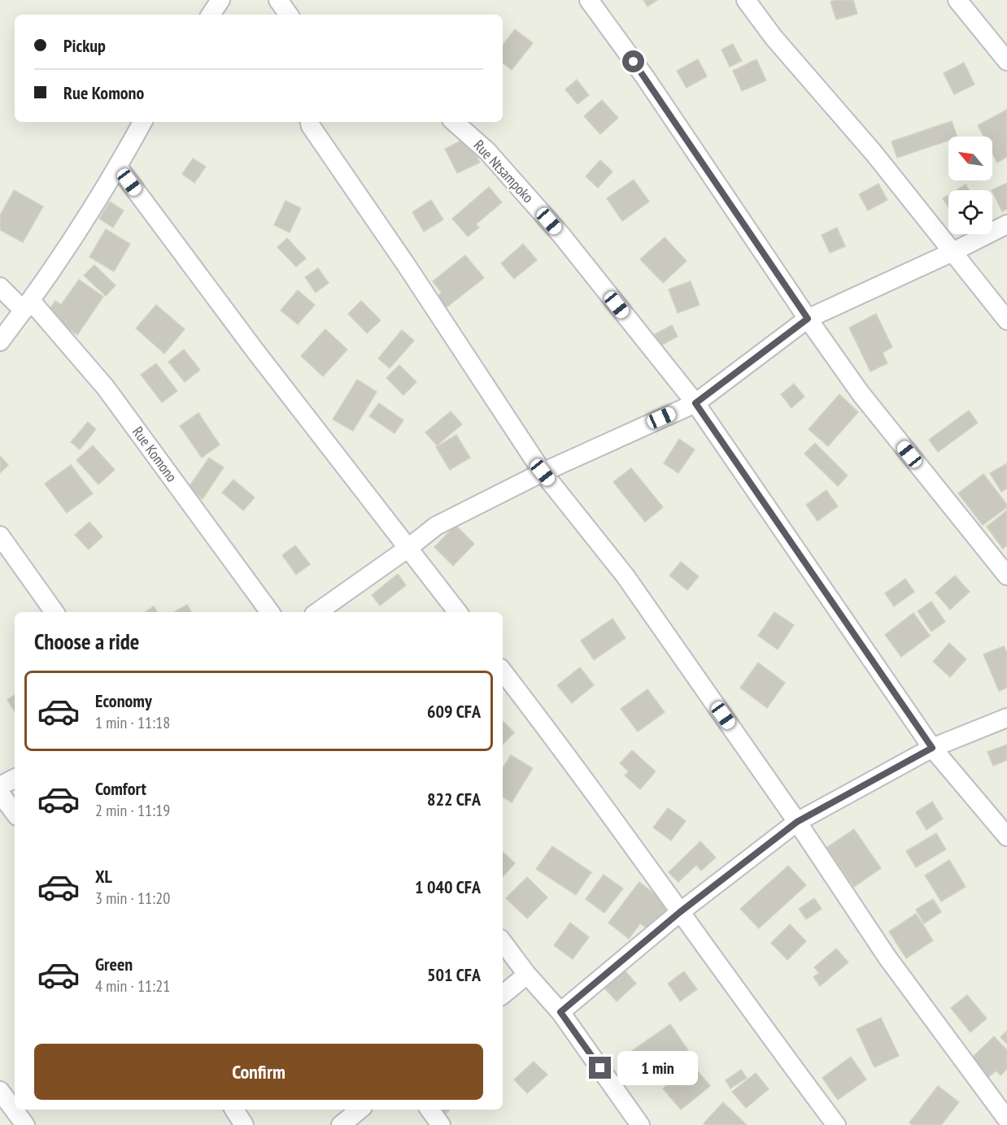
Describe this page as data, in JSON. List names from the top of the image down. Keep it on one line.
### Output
{"streets":{"street":["Rue Ntsampoko","Rue Komono"]},"north":"top left","page":{"banner":["Pickup","Rue Komono"],"heading":"Choose a ride","list":[{"name":"Economy","note":"1 min · 11:18","value":"609 CFA"},{"name":"Comfort","note":"2 min · 11:19","value":"822 CFA"},{"name":"XL","note":"3 min · 11:20","value":"1 040 CFA"},{"name":"Green","note":"4 min · 11:21","value":"501 CFA"}],"buttons":"Confirm","bubble":"1 min"}}
